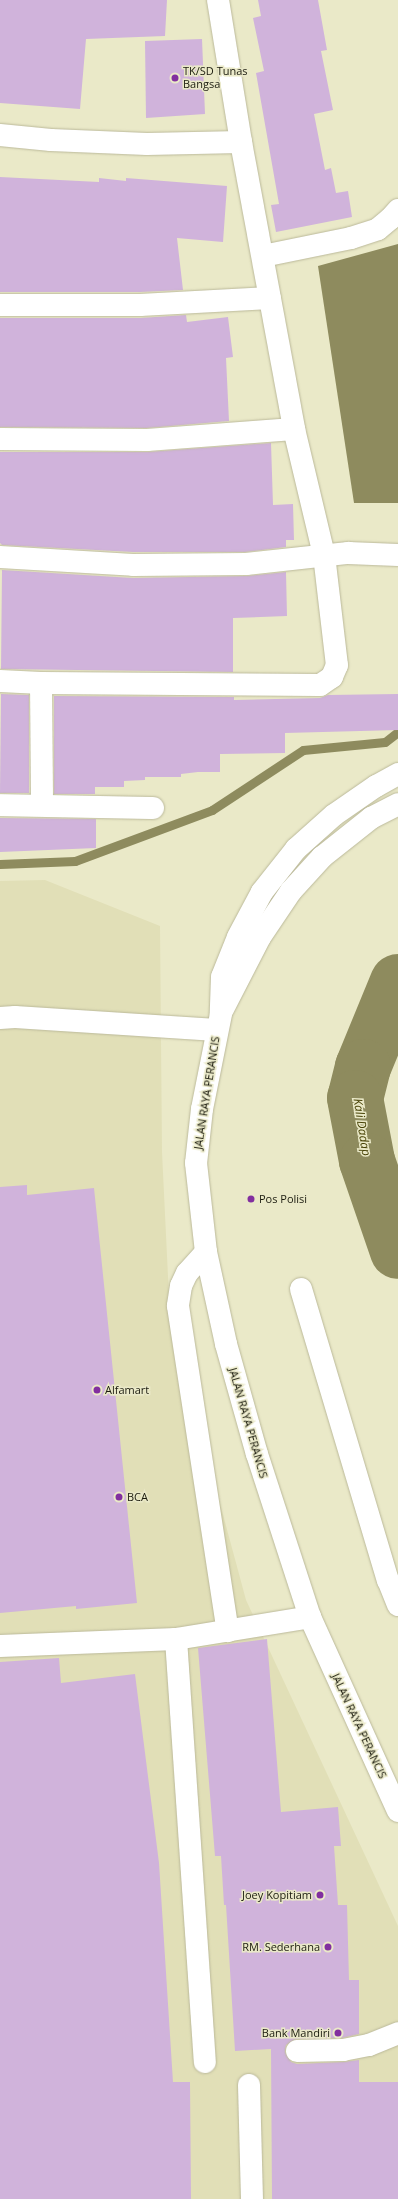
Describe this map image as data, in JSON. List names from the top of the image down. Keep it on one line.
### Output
{"streets":{"street":["JALAN RAYA PERANCIS"]},"water":["Kali Dadap"],"places":["TK/SD Tunas Bangsa","Pos Polisi","Alfamart","BCA","Joey Kopitiam","RM. Sederhana","Bank Mandiri"]}
